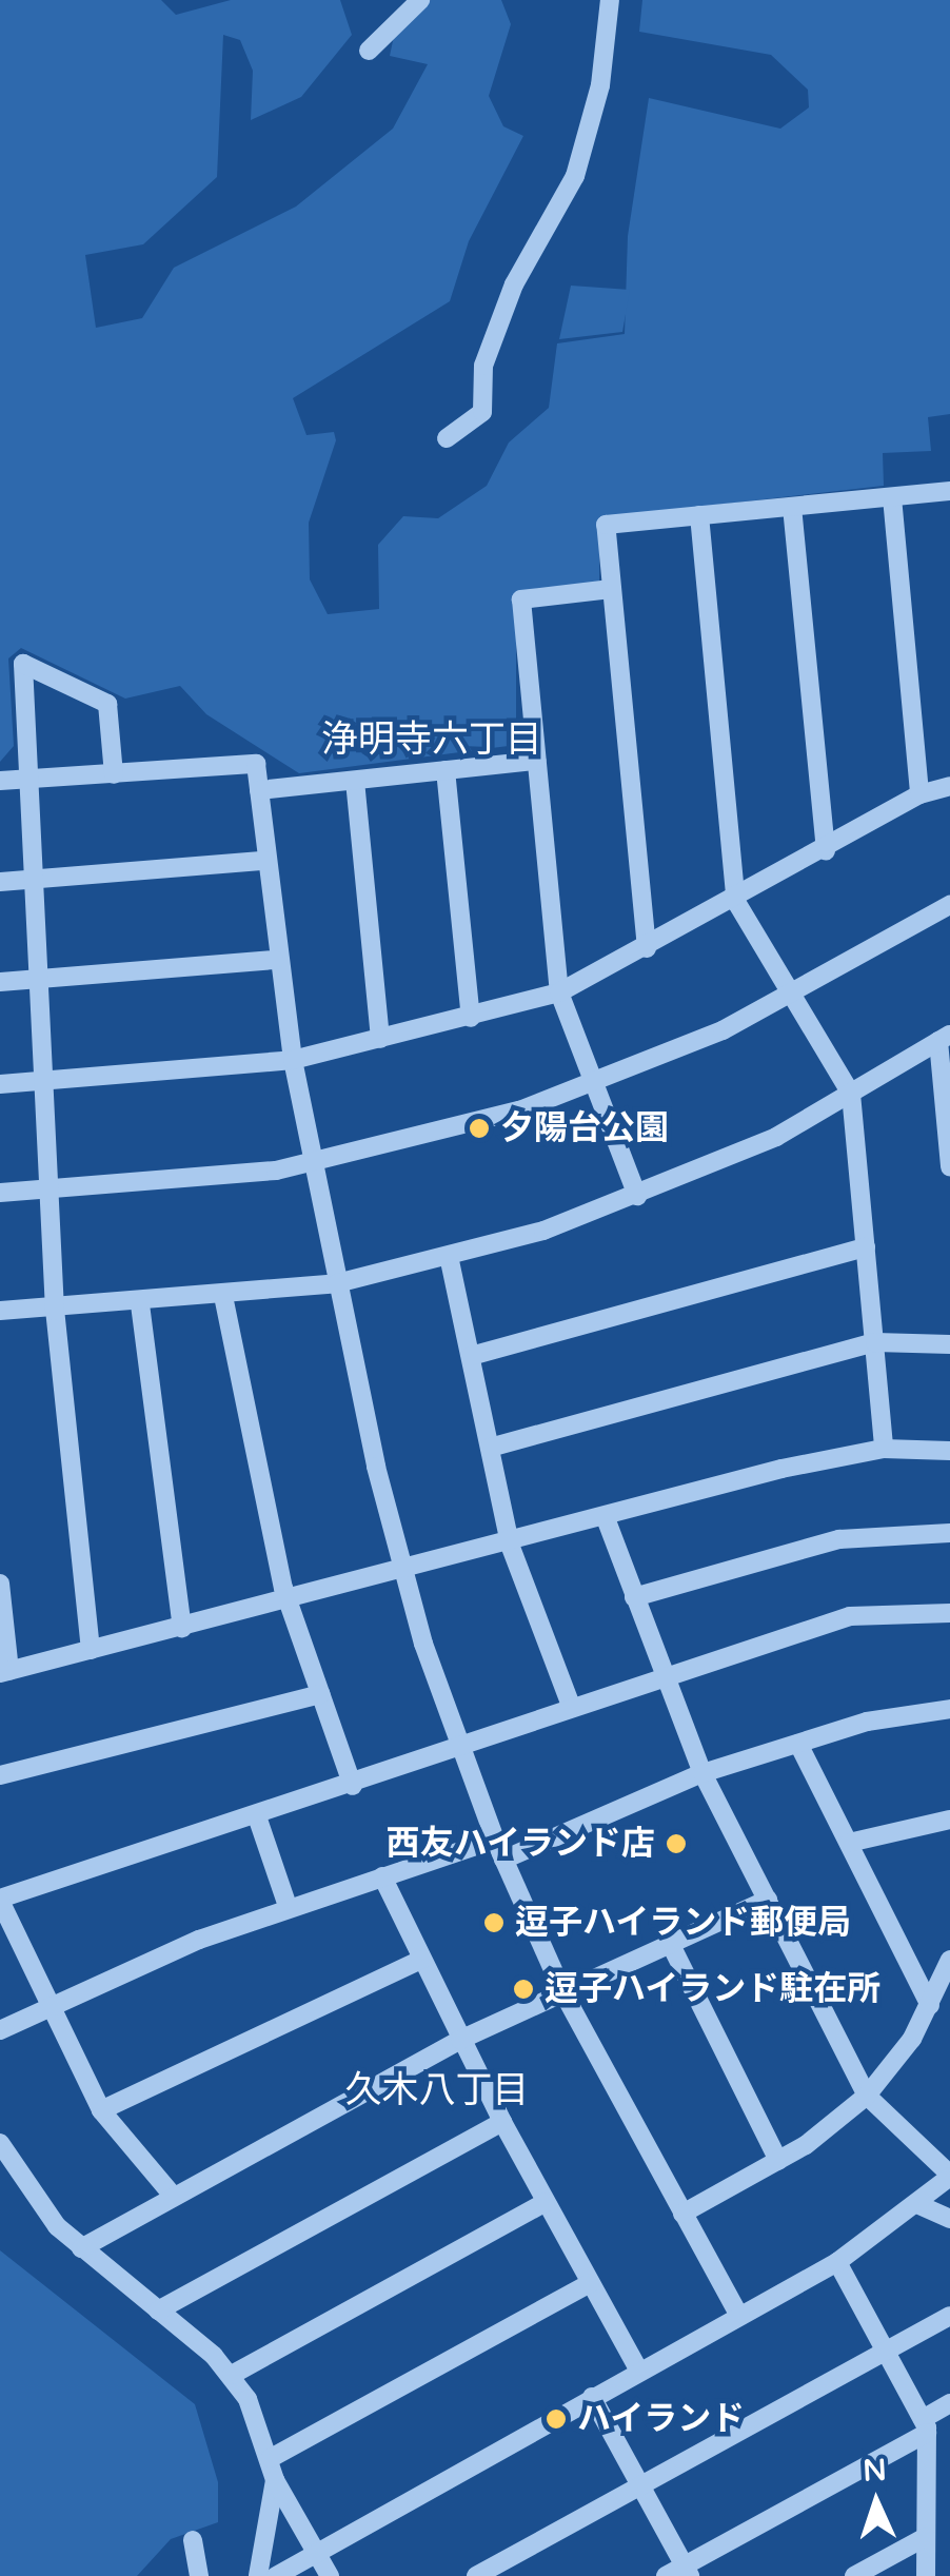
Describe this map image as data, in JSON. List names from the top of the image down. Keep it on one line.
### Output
{"districts":["浄明寺六丁目","久木八丁目"],"places":["夕陽台公園","西友ハイランド店","逗子ハイランド郵便局","逗子ハイランド駐在所","ハイランド"],"north":"top"}
